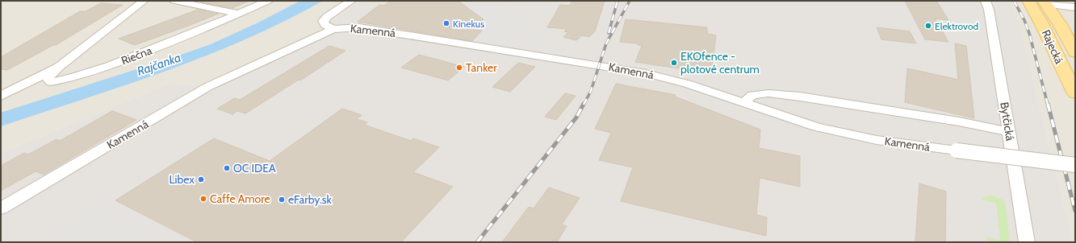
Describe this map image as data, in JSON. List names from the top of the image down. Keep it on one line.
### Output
{"streets":{"main road":["Rajecká"],"street":["Kamenná","Riečna","Bytčická"]},"water":["Rajčanka"],"places":["Kinekus","Elektrovod","EKOfence - plotové centrum","Tanker","OC IDEA","Libex","Caffe Amore","eFarby.sk"]}
